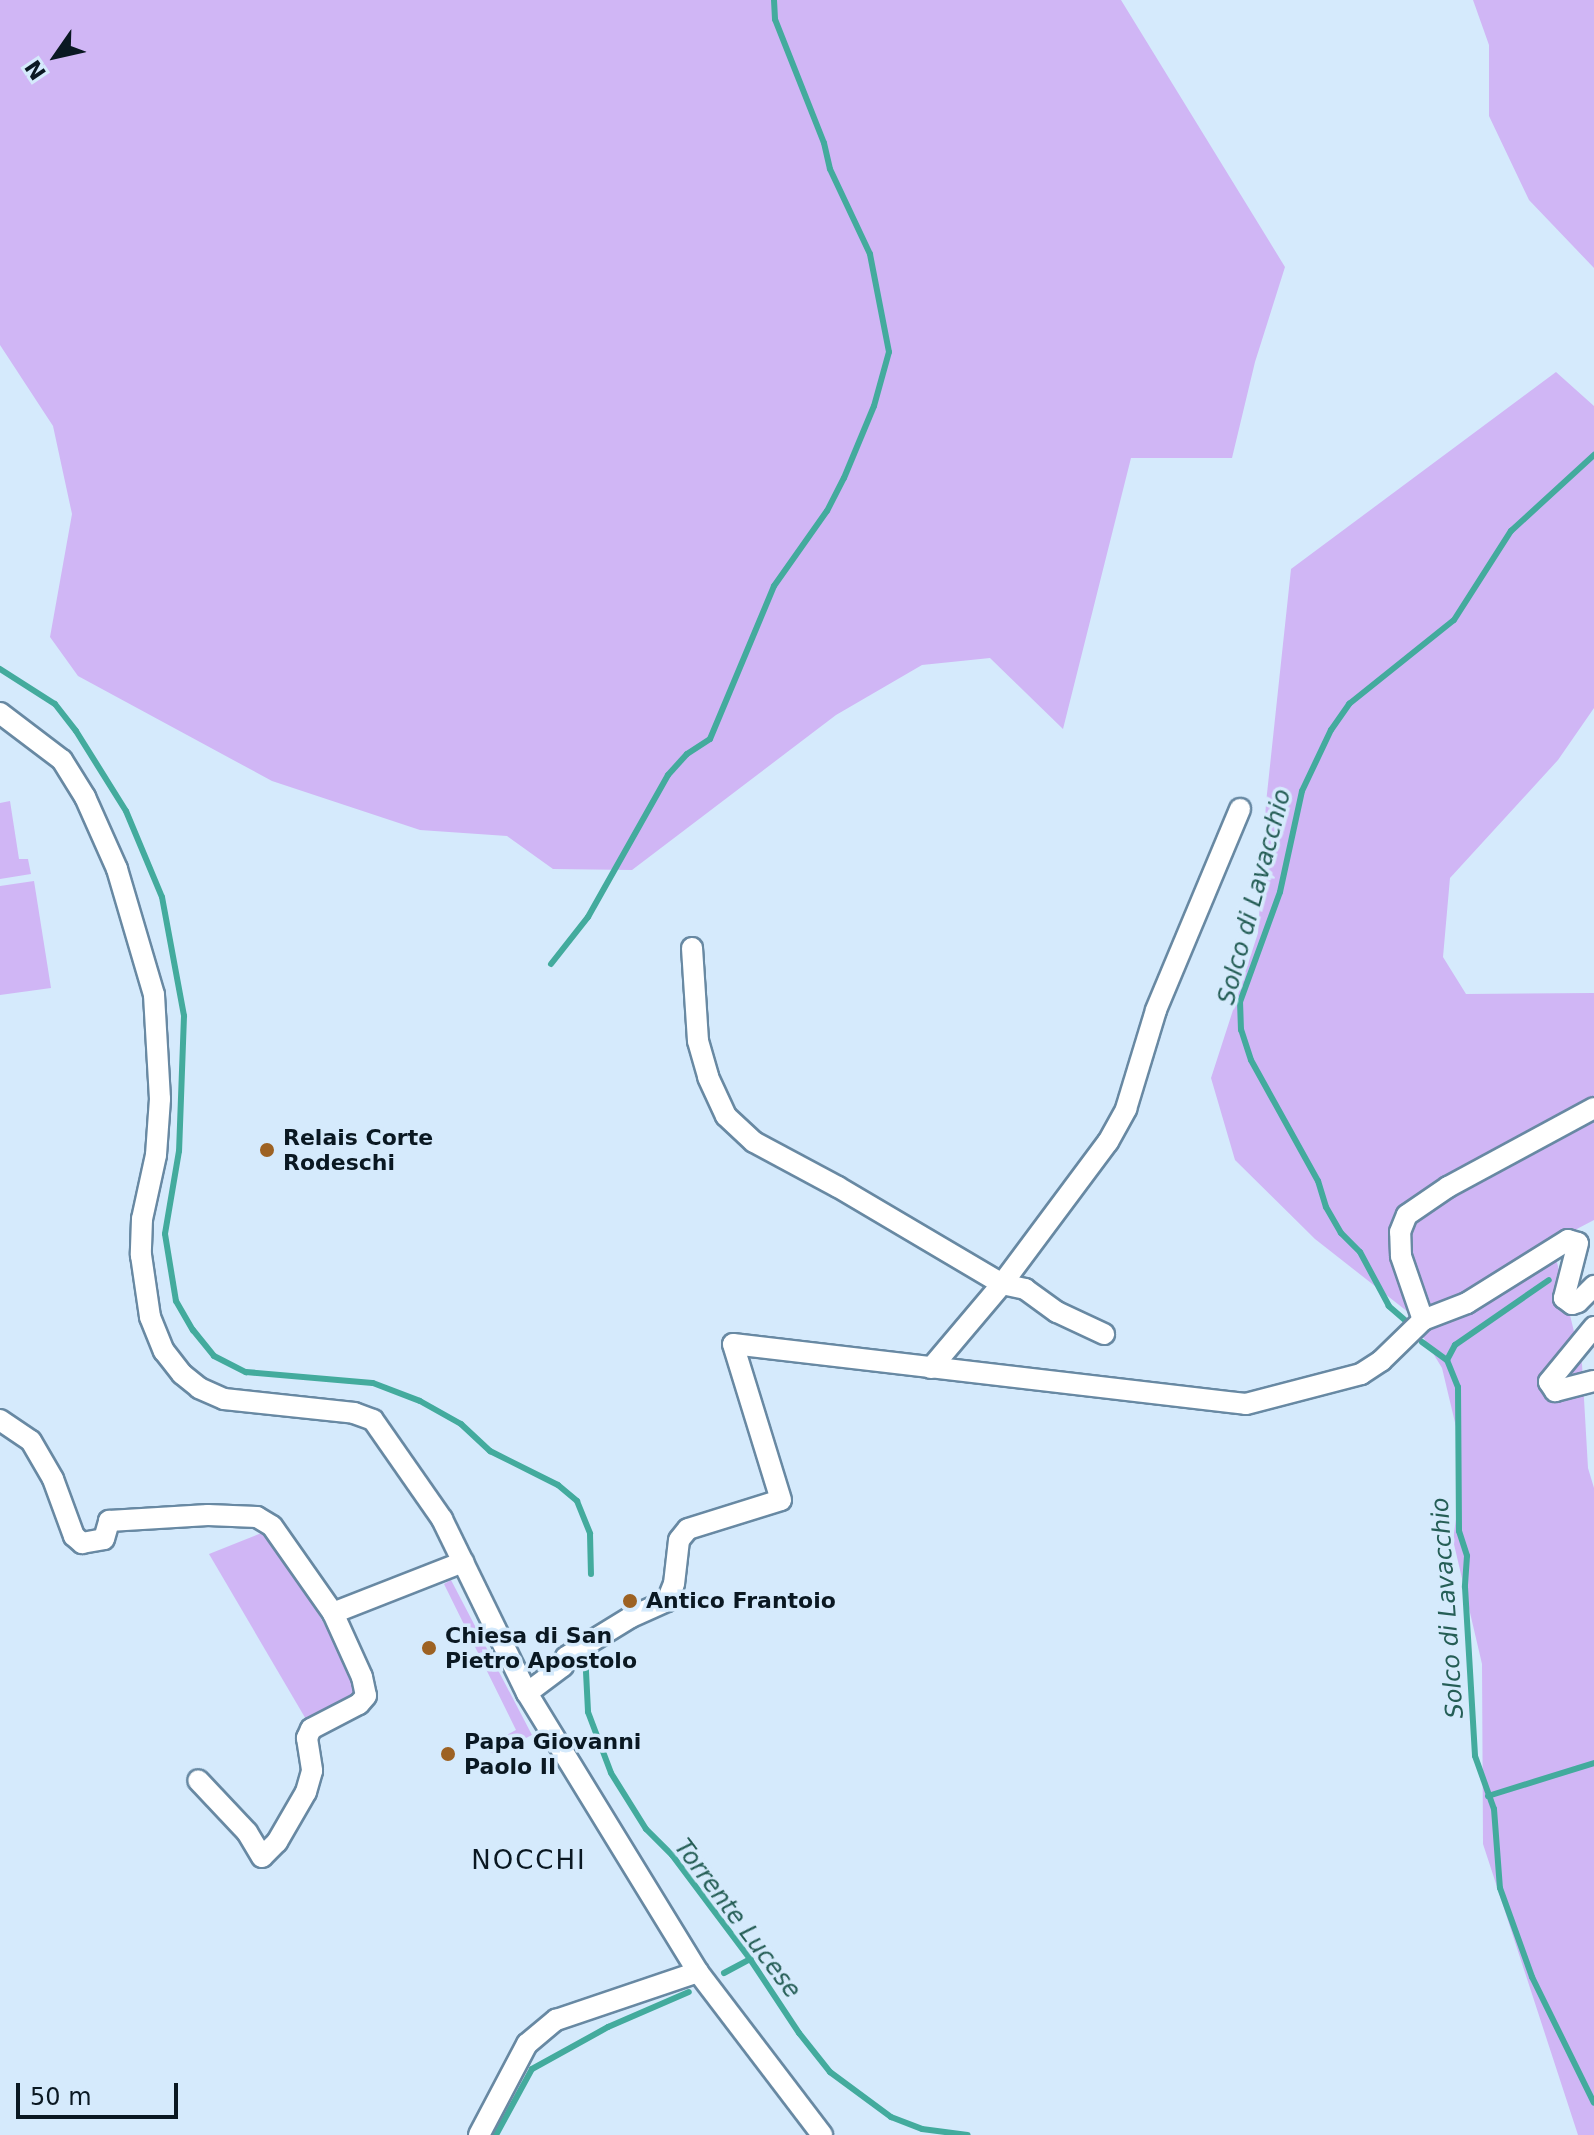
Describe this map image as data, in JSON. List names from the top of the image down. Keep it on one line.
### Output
{"districts":["NOCCHI"],"water":["Solco di Lavacchio","Torrente Lucese"],"places":["Relais Corte Rodeschi","Antico Frantoio","Chiesa di San Pietro Apostolo","Papa Giovanni Paolo II"],"scale_bar":"50 m","north":"bottom left"}
